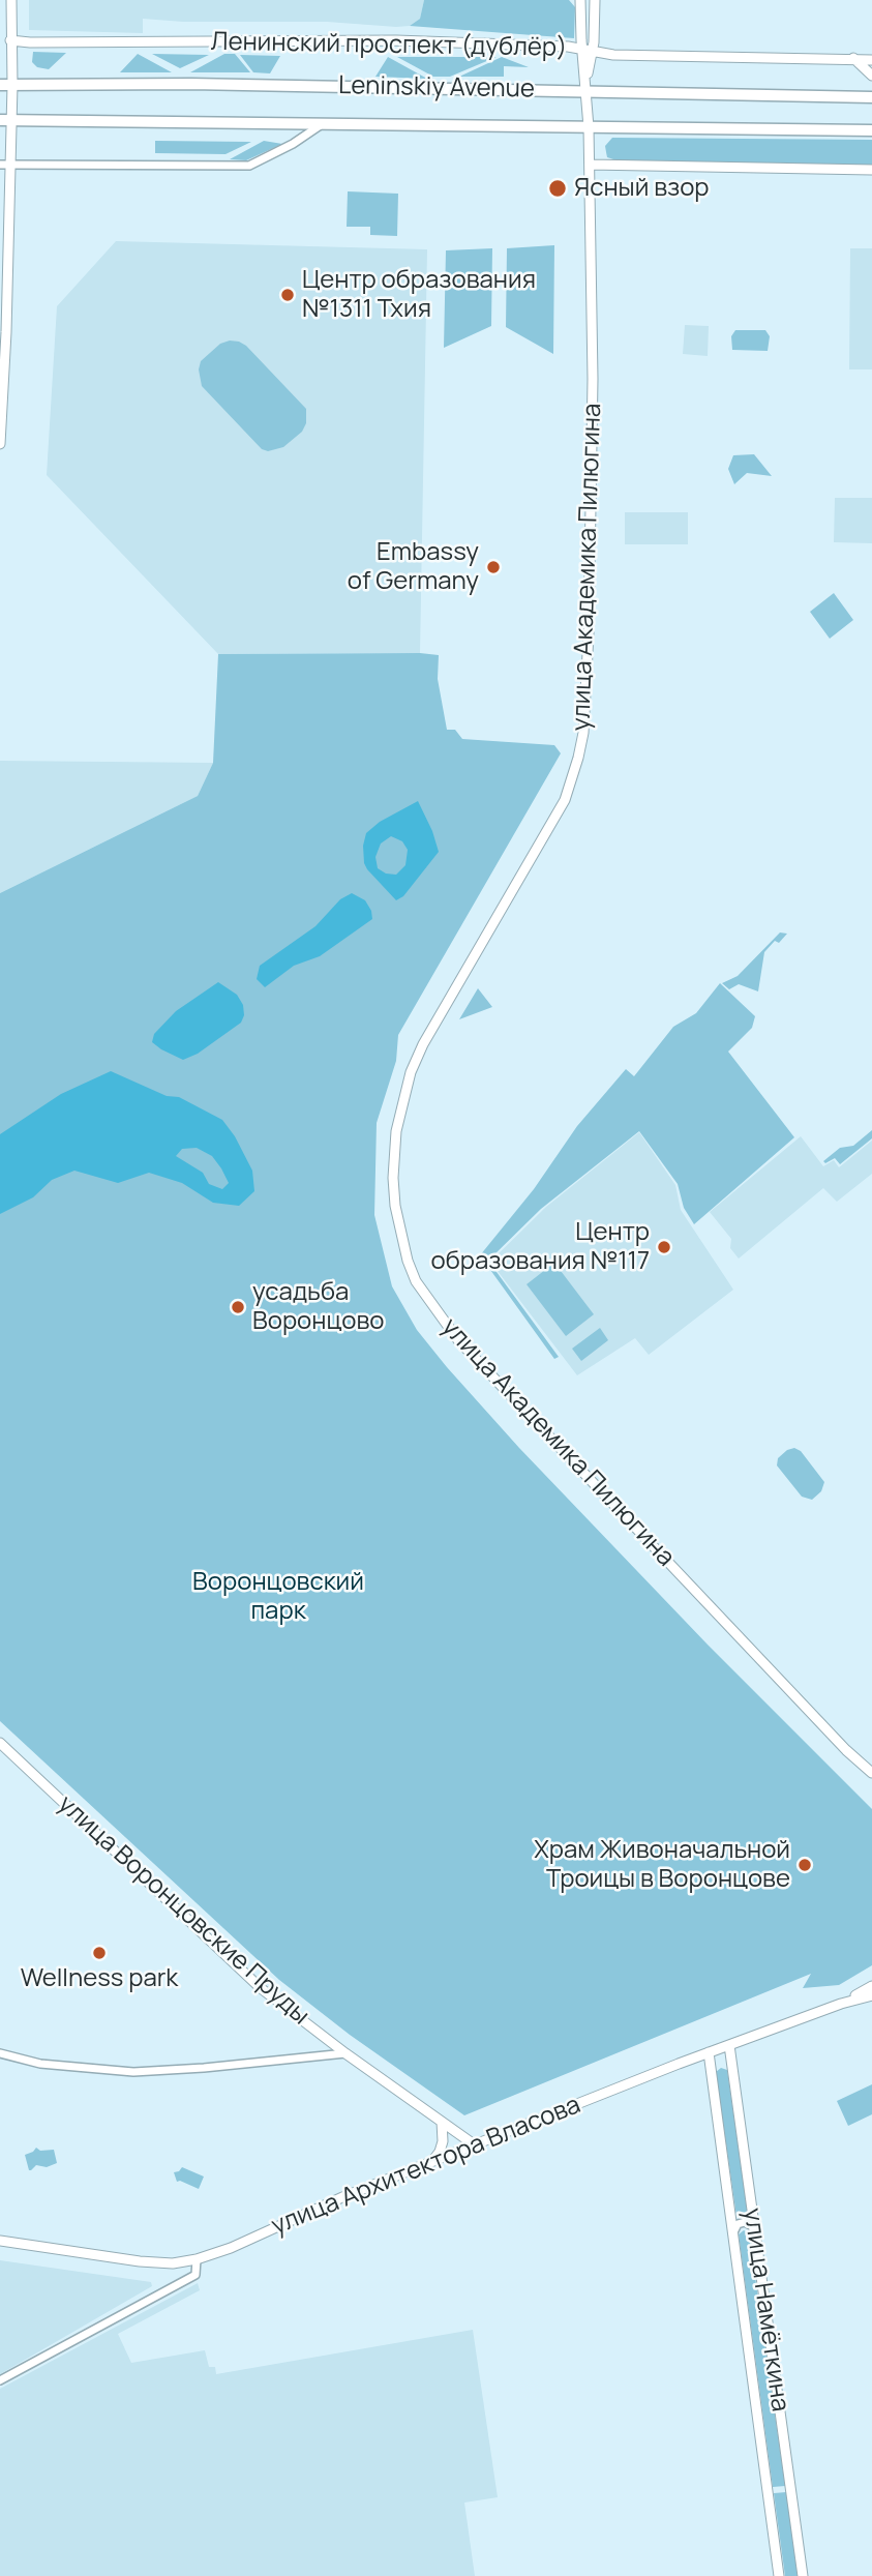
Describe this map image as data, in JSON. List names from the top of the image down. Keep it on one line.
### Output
{"streets":{"main road":["Leninskiy Avenue"],"street":["Ленинский проспект (дублёр)","улица Академика Пилюгина","улица Воронцовские Пруды","улица Архитектора Власова","улица Намёткина"]},"crossings":[["Ленинский проспект (дублёр)","улица Академика Пилюгина"],["Leninskiy Avenue","улица Академика Пилюгина"],["улица Воронцовские Пруды","улица Архитектора Власова"],["улица Архитектора Власова","улица Намёткина"]],"parks":["Воронцовский парк"],"places":["Ясный взор","Центр образования №1311 Тхия","Embassy of Germany","Центр образования №117","усадьба Воронцово","Храм Живоначальной Троицы в Воронцове","Wellness park"]}
